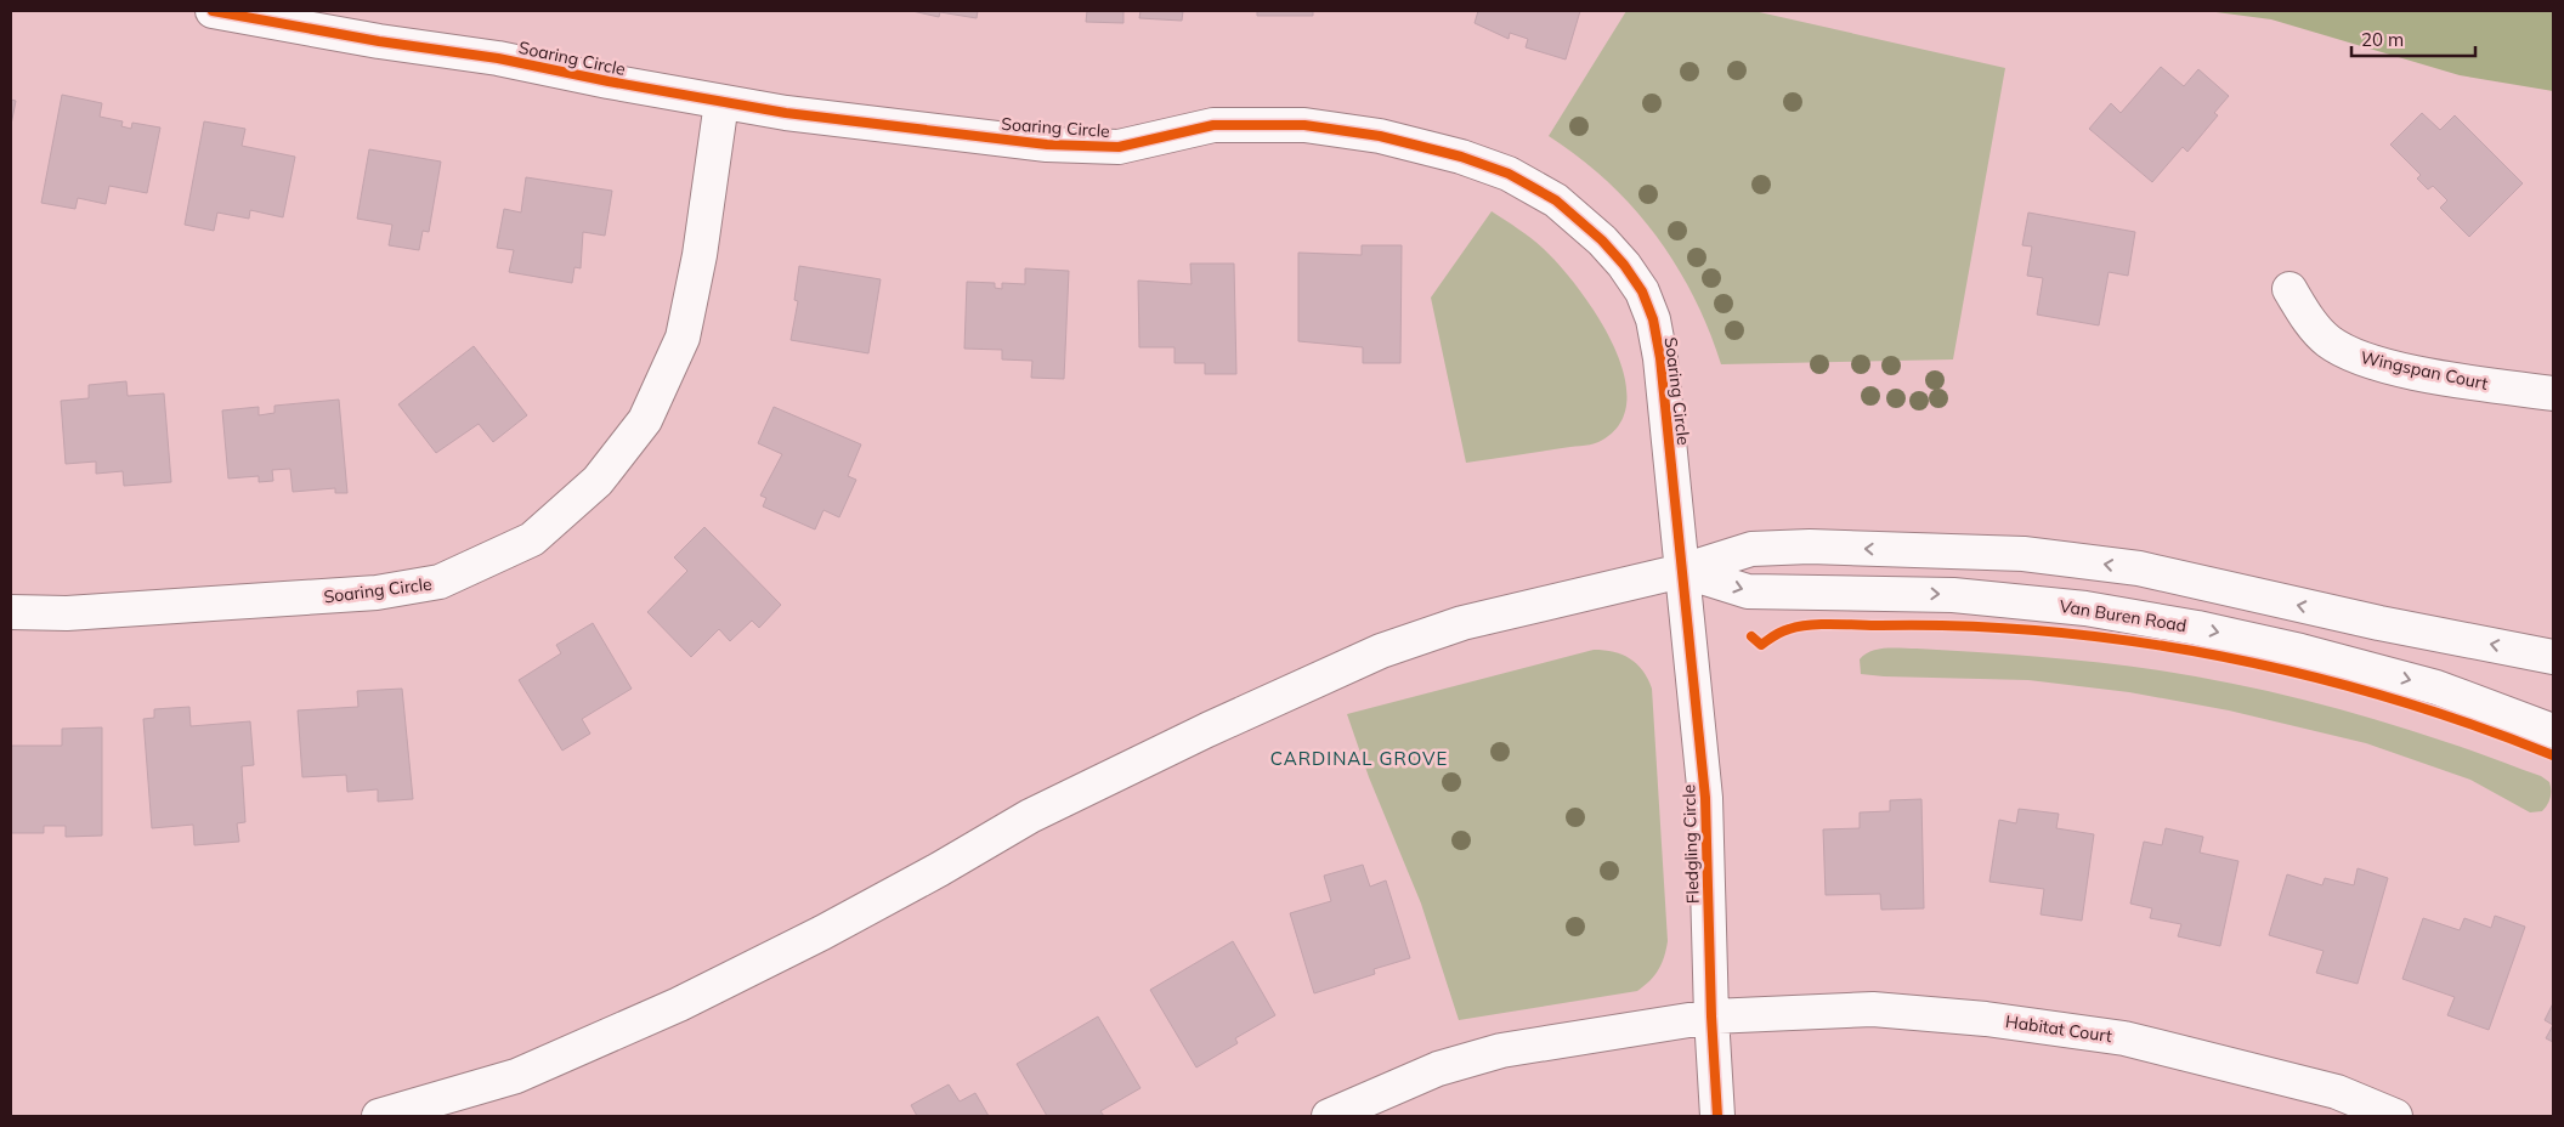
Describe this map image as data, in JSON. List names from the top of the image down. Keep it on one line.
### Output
{"streets":{"street":["Soaring Circle","Wingspan Court","Van Buren Road","Fledgling Circle","Habitat Court"]},"crossings":[["Soaring Circle","Van Buren Road"],["Soaring Circle","Fledgling Circle"],["Van Buren Road","Fledgling Circle"],["Fledgling Circle","Habitat Court"]],"districts":["CARDINAL GROVE"],"scale_bar":"20 m"}
